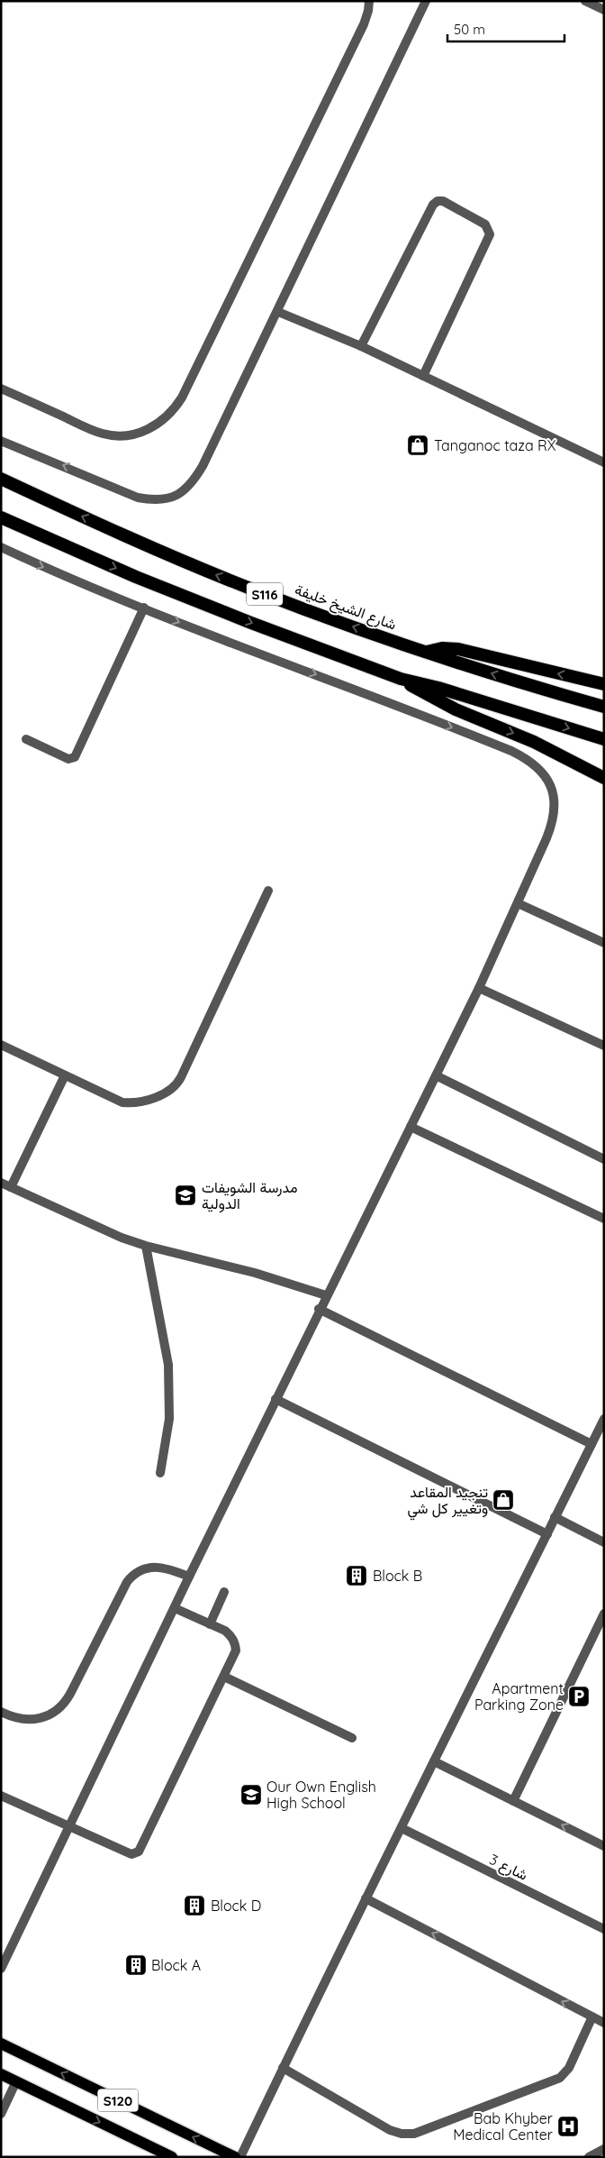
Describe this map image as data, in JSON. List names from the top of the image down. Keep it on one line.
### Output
{"streets":{"highway":["S116","شارع الشيخ خليفة"],"main road":["S120"],"street":["شارع 3"]},"places":{"shop":["Tanganoc taza RX","تنجيد المقاعد وتغيير كل شي"],"school or university":["مدرسة الشويفات الدولية","Our Own English High School"],"building":["Block B","Block D","Block A"],"parking":["Apartment Parking Zone"],"hospital":["Bab Khyber Medical Center"]},"scale_bar":"50 m"}
